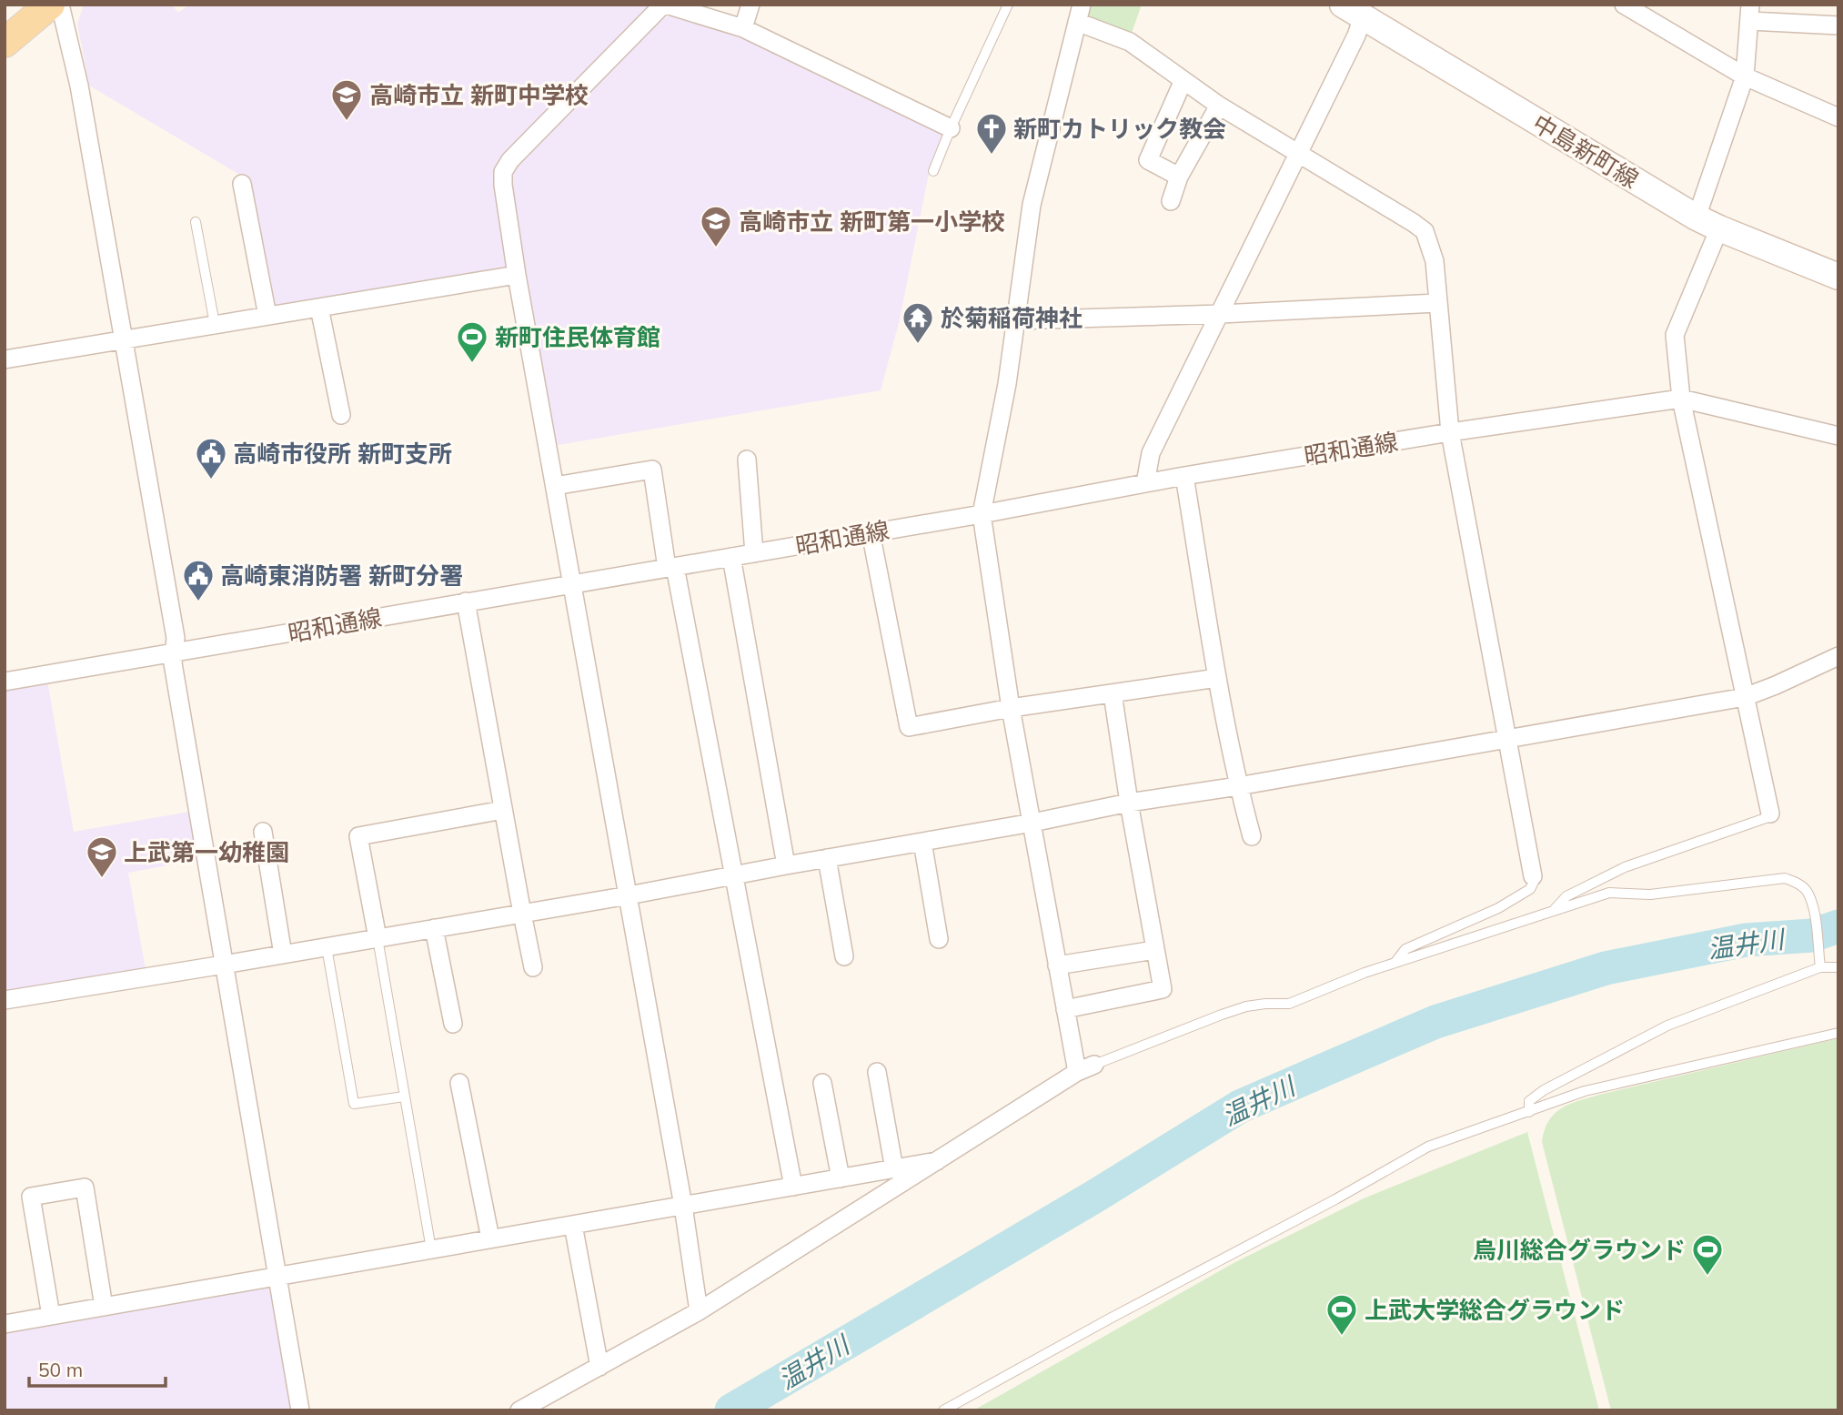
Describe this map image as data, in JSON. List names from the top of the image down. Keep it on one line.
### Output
{"streets":{"main road":["中島新町線"],"street":["昭和通線"]},"water":["温井川"],"places":{"school or university":["高崎市立 新町中学校","高崎市立 新町第一小学校","上武第一幼稚園"],"church":["新町カトリック教会"],"temple":["於菊稲荷神社"],"sports":["新町住民体育館","烏川総合グラウンド","上武大学総合グラウンド"],"public building":["高崎市役所 新町支所","高崎東消防署 新町分署"]},"scale_bar":"50 m"}
